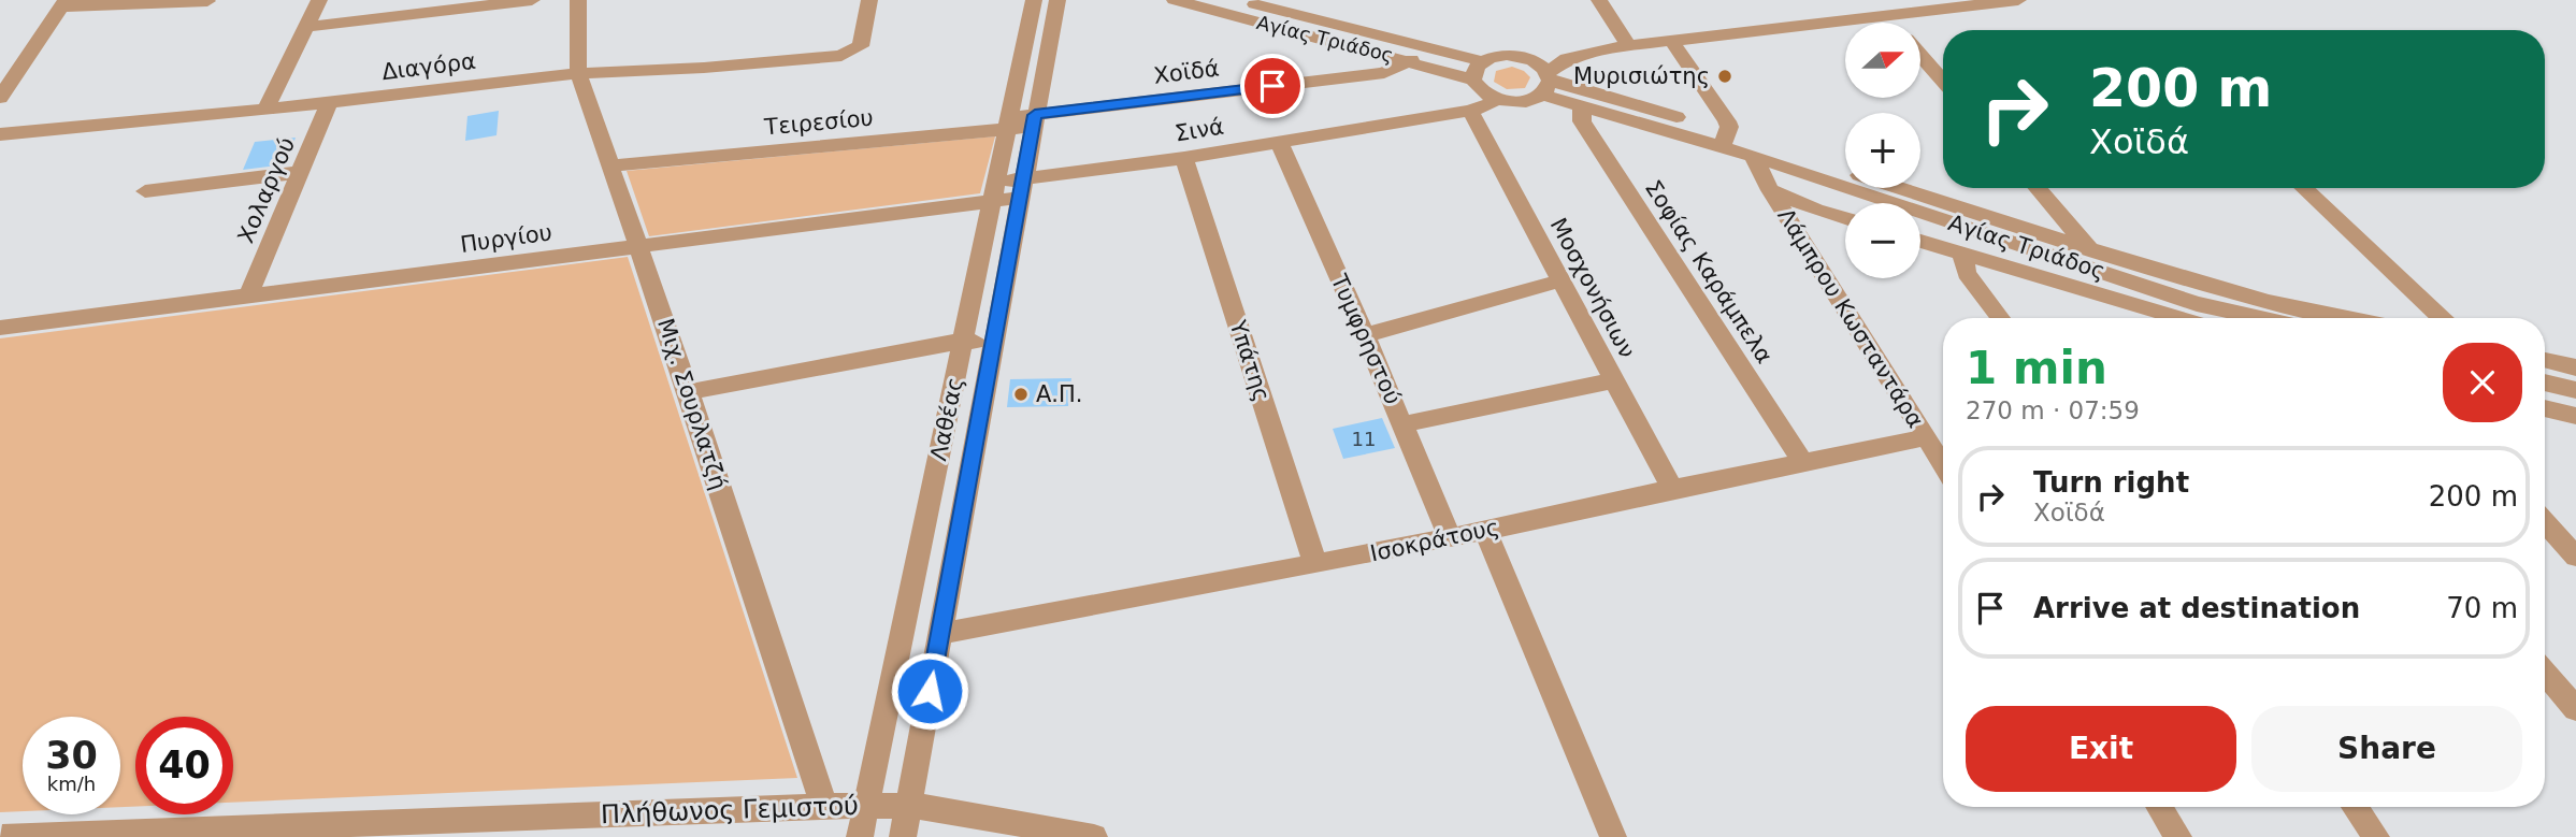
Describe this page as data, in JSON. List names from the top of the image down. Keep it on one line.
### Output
{"streets":{"street":["Αγίας Τριάδος","Διαγόρα","Χοϊδά","Τειρεσίου","Σινά","Χολαργού","Πυργίου","Σοφίας Καράμπελα","Μοσχονήσιων","Λάμπρου Κωσταντάρα","Τυμφρηστού","Υπάτης","Μιχ. Σουρλατζή","Λαθέας","Ισοκράτους","Πλήθωνος Γεμιστού"]},"crossings":[["Αγίας Τριάδος","Χοϊδά"],["Αγίας Τριάδος","Σινά"],["Αγίας Τριάδος","Σοφίας Καράμπελα"],["Αγίας Τριάδος","Λάμπρου Κωσταντάρα"],["Διαγόρα","Χολαργού"],["Διαγόρα","Μιχ. Σουρλατζή"],["Χοϊδά","Τειρεσίου"],["Χοϊδά","Λαθέας"],["Τειρεσίου","Μιχ. Σουρλατζή"],["Τειρεσίου","Λαθέας"],["Σινά","Πυργίου"],["Σινά","Μοσχονήσιων"],["Σινά","Τυμφρηστού"],["Σινά","Υπάτης"],["Σινά","Λαθέας"],["Χολαργού","Πυργίου"],["Πυργίου","Μιχ. Σουρλατζή"],["Πυργίου","Λαθέας"],["Σοφίας Καράμπελα","Ισοκράτους"],["Μοσχονήσιων","Ισοκράτους"],["Λάμπρου Κωσταντάρα","Ισοκράτους"],["Τυμφρηστού","Ισοκράτους"],["Υπάτης","Ισοκράτους"],["Μιχ. Σουρλατζή","Πλήθωνος Γεμιστού"],["Λαθέας","Ισοκράτους"],["Λαθέας","Πλήθωνος Γεμιστού"]],"places":["Μυρισιώτης","Α.Π."],"house_numbers":["11"],"north":"right","page":{"map_buttons":["+","−"],"turn":["200 m","Χοϊδά"],"heading":["1 min","270 m · 07:59"],"list":[{"name":"Turn right","note":"Χοϊδά","value":"200 m"},{"name":"Arrive at destination","value":"70 m"}],"buttons":["Exit","Share"],"speed":"30 km/h","limit":"40"}}
